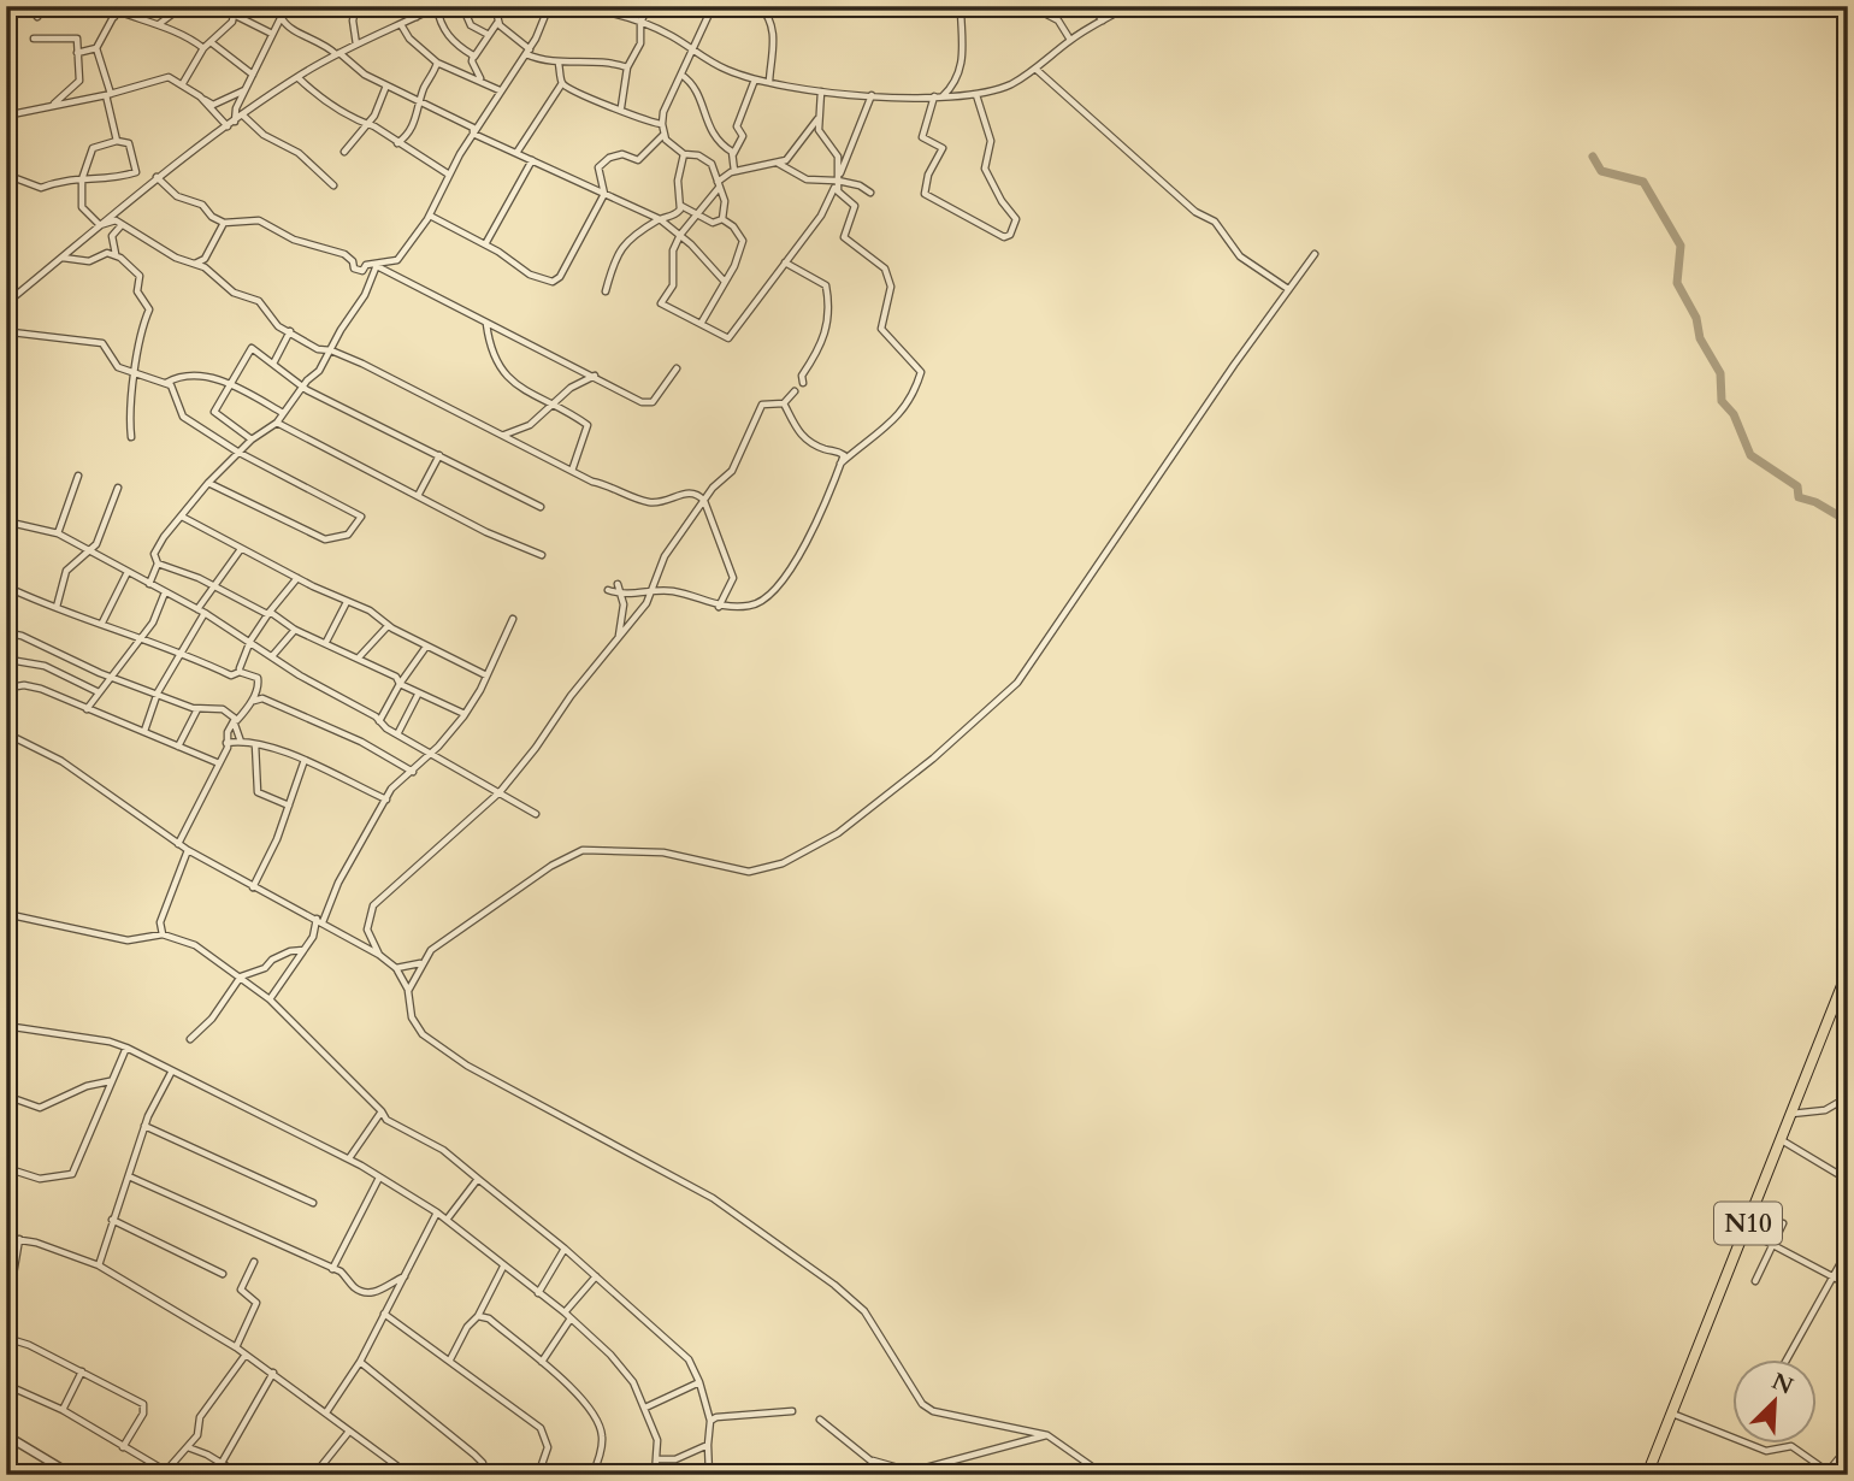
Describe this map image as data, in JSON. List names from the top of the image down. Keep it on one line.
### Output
{"streets":{"highway":["N10"]},"north":"top right"}
